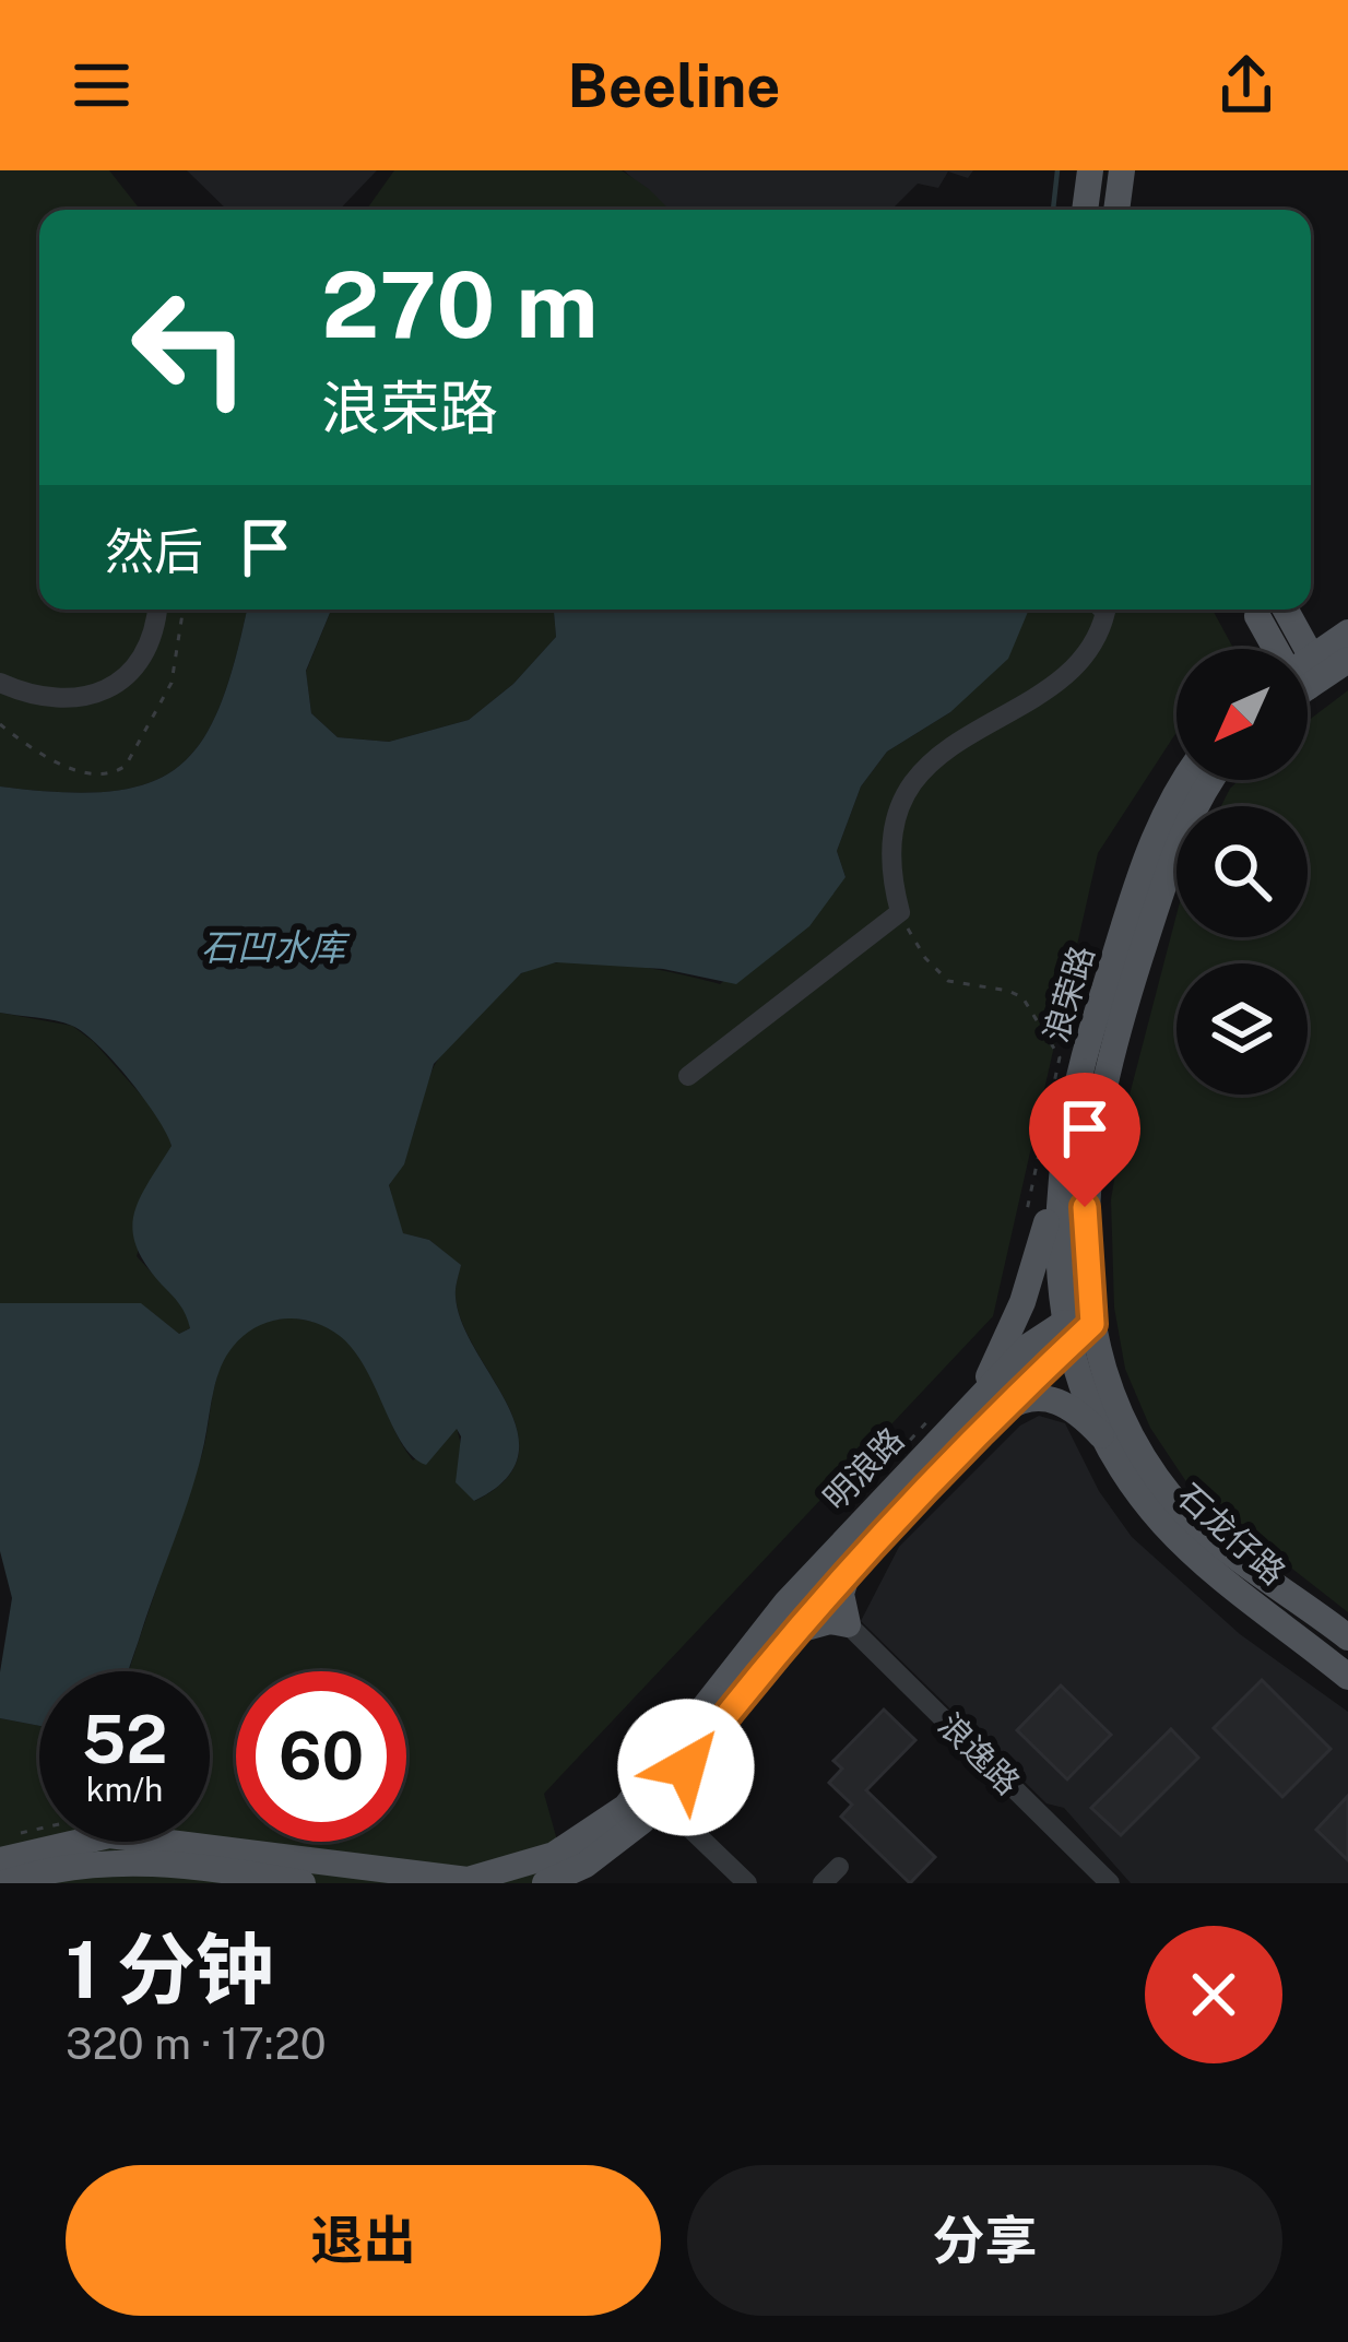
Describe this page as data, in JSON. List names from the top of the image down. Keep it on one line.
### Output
{"streets":{"main road":["浪荣路","明浪路","石龙仔路"],"street":["浪逸路"]},"crossings":[["浪荣路","明浪路"],["浪荣路","石龙仔路"],["明浪路","石龙仔路"]],"water":["石凹水库"],"north":"bottom left","page":{"header":"Beeline","turn":["270 m","浪荣路"],"then":"然后","speed":"52 km/h","limit":"60","heading":["1 分钟","320 m · 17:20"],"buttons":["退出","分享"]}}
